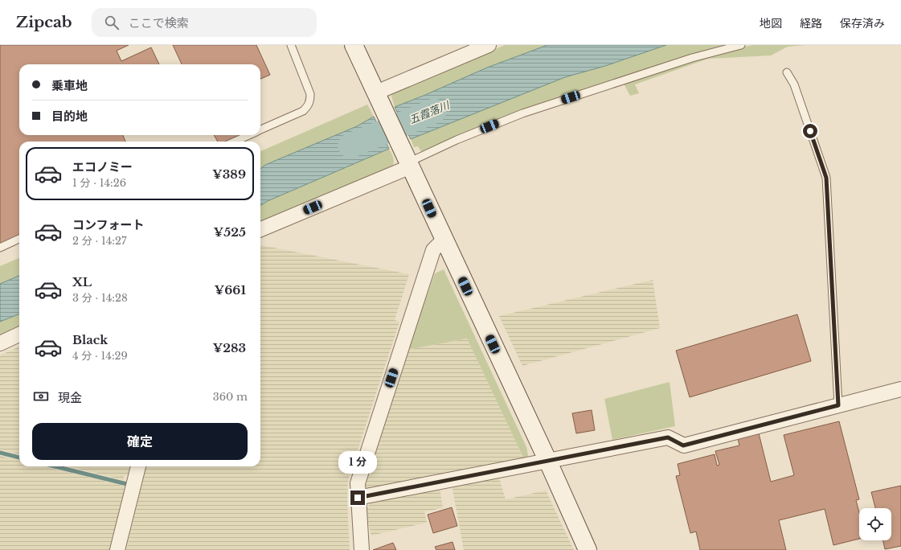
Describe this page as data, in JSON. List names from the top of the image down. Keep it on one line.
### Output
{"water":["五霞落川"],"page":{"header":"Zipcab","search":"ここで検索","nav":["地図","経路","保存済み"],"banner":["乗車地","目的地"],"list":[{"name":"エコノミー","note":"1 分 · 14:26","value":"¥389"},{"name":"コンフォート","note":"2 分 · 14:27","value":"¥525"},{"name":"XL","note":"3 分 · 14:28","value":"¥661"},{"name":"Black","note":"4 分 · 14:29","value":"¥283"}],"pay":["現金","360 m"],"buttons":"確定","bubble":"1 分"}}
